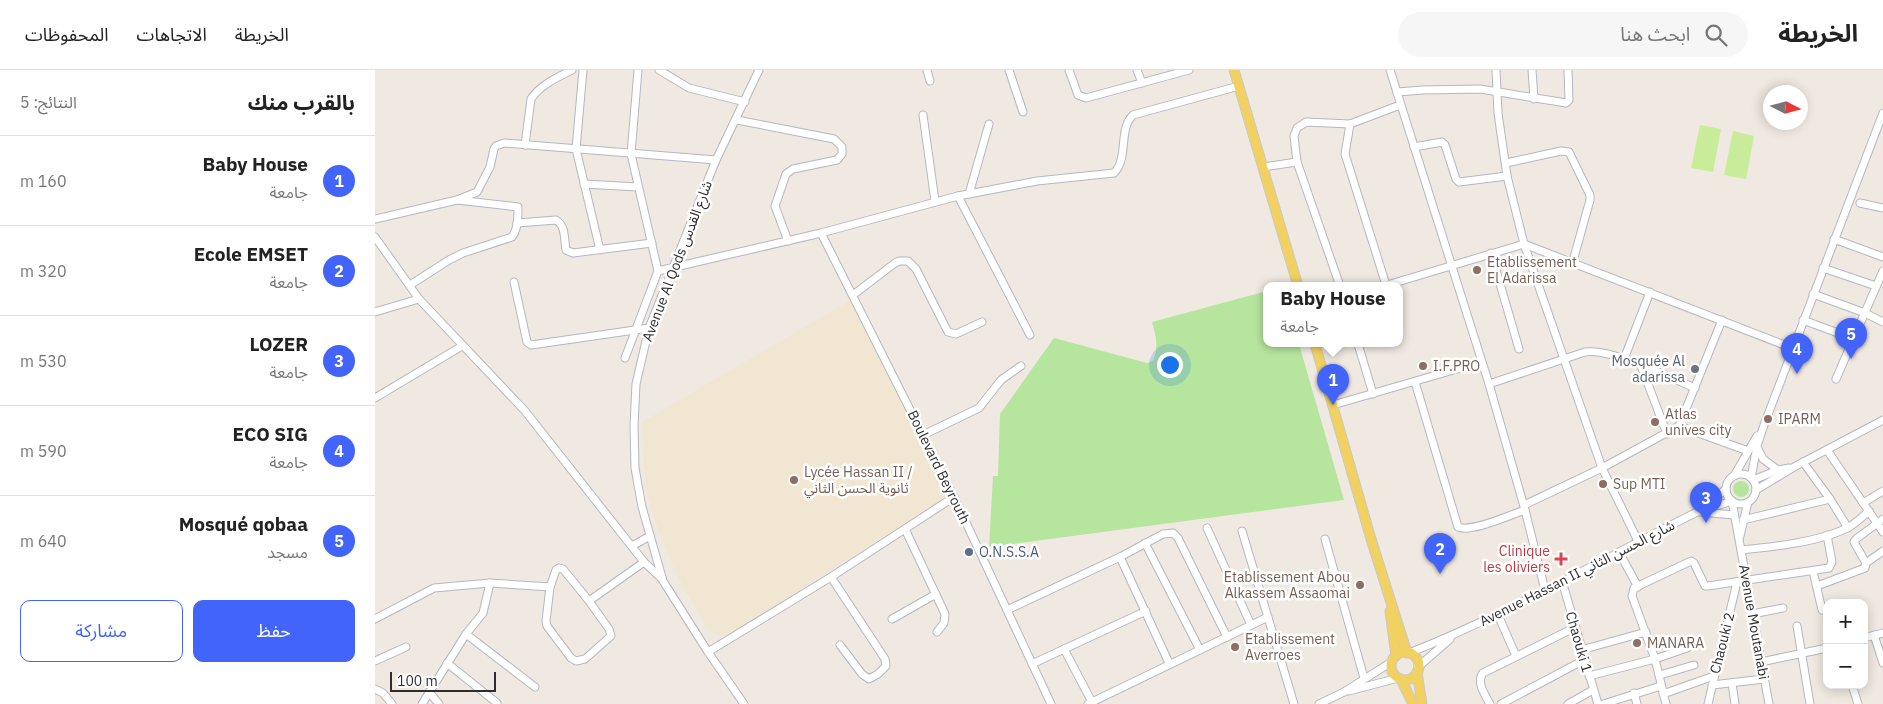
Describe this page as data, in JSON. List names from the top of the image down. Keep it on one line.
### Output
{"streets":{"street":["Avenue Al Qods شارع القدس","Boulevard Beyrouth","Avenue Hassan II شارع الحسن الثاني","Avenue Moutanabi","Chaouki 1","Chaouki 2"]},"crossings":[["Avenue Hassan II شارع الحسن الثاني","Chaouki 1"]],"places":{"other":["Etablissement El Adarissa","I.F.PRO","Mosquée Al adarissa","IPARM","Atlas unives city","Lycée Hassan II / ثانوية الحسن الثاني","Sup MTI","O.N.S.S.A","Etablissement Abou Alkassem Assaomai","MANARA","Etablissement Averroes"],"health":["Clinique les oliviers"]},"scale_bar":"100 m","north":"right","page":{"header":"الخريطة","search":"ابحث هنا","nav":["الخريطة","الاتجاهات","المحفوظات"],"heading":["بالقرب منك","النتائج: 5"],"list":[{"mark":"1","name":"Baby House","note":"جامعة","value":"160 m"},{"mark":"2","name":"Ecole EMSET","note":"جامعة","value":"320 m"},{"mark":"3","name":"LOZER","note":"جامعة","value":"530 m"},{"mark":"4","name":"ECO SIG","note":"جامعة","value":"590 m"},{"mark":"5","name":"Mosqué qobaa","note":"مسجد","value":"640 m"}],"popup":["Baby House","جامعة"],"pins":["5","4","1","3","2"],"buttons":["حفظ","مشاركة"],"map_buttons":["+","−"],"scale":"100 m"}}
